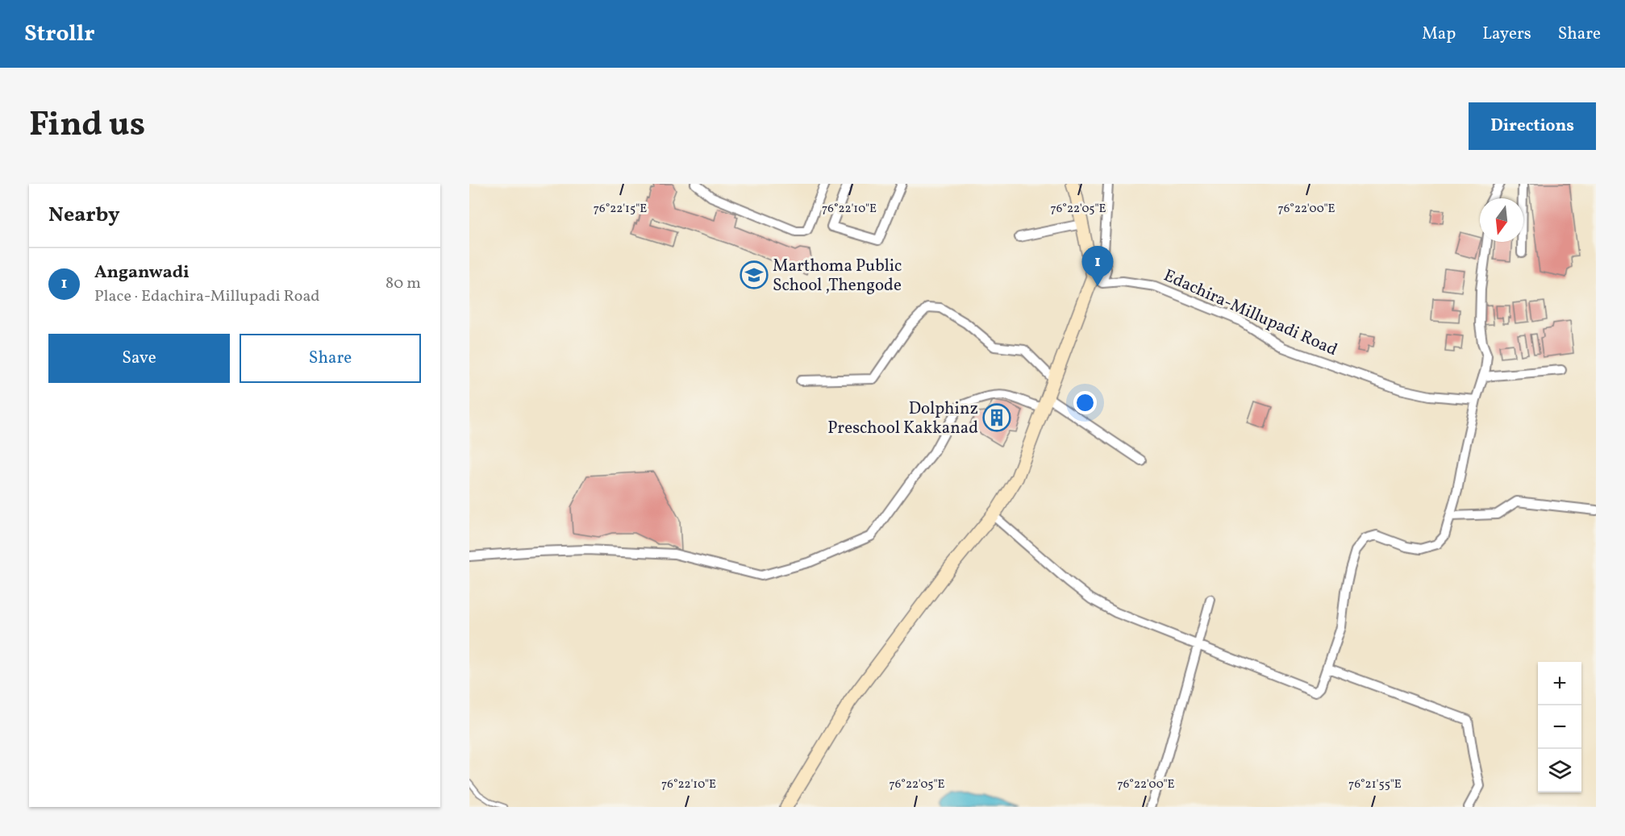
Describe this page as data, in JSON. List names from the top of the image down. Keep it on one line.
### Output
{"streets":{"street":["Edachira-Millupadi Road"]},"places":{"school or university":["Marthoma Public School ,Thengode"],"building":["Dolphinz Preschool Kakkanad"]},"north":"bottom","page":{"header":"Strollr","nav":["Map","Layers","Share"],"title":"Find us","buttons":["Directions",["Save","Share"]],"heading":"Nearby","pins":"1","list":[{"mark":"1","name":"Anganwadi","note":"Place · Edachira-Millupadi Road","value":"80 m"}],"map_buttons":["+","−"]},"coordinates":["76°22'10\"E","76°22'05\"E","76°22'00\"E","76°22'15\"E","76°21'55\"E"]}
